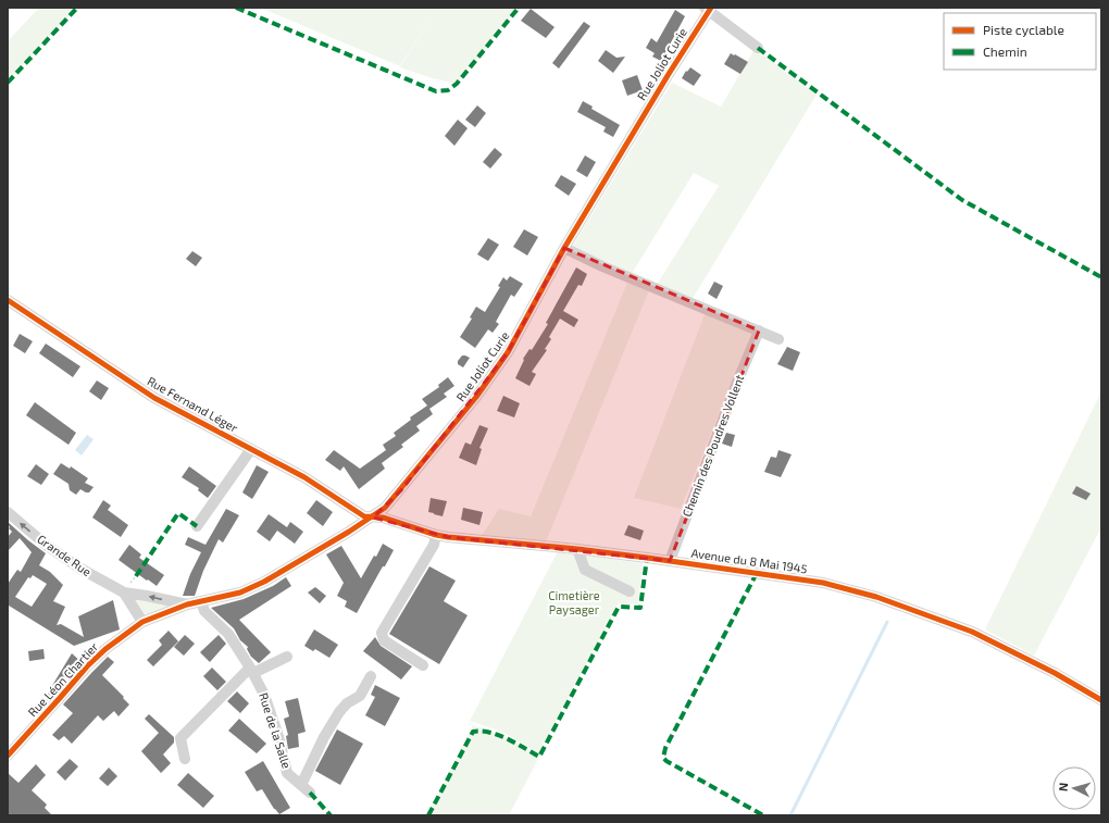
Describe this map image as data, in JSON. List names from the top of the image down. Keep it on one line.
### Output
{"streets":{"street":["Rue Joliot Curie","Rue Fernand Léger","Chemin des Poudres Vollent","Grande Rue","Avenue du 8 Mai 1945","Rue Léon Chartier","Rue de la Salle"]},"crossings":[["Rue Joliot Curie","Rue Fernand Léger"],["Rue Joliot Curie","Grande Rue"],["Rue Joliot Curie","Avenue du 8 Mai 1945"],["Rue Joliot Curie","Rue Léon Chartier"],["Rue Joliot Curie","Rue de la Salle"],["Rue Fernand Léger","Avenue du 8 Mai 1945"],["Chemin des Poudres Vollent","Avenue du 8 Mai 1945"],["Grande Rue","Rue Léon Chartier"]],"one_way":["Grande Rue"],"parks":["Cimetière Paysager"],"legend":["Piste cyclable","Chemin"],"north":"left"}
